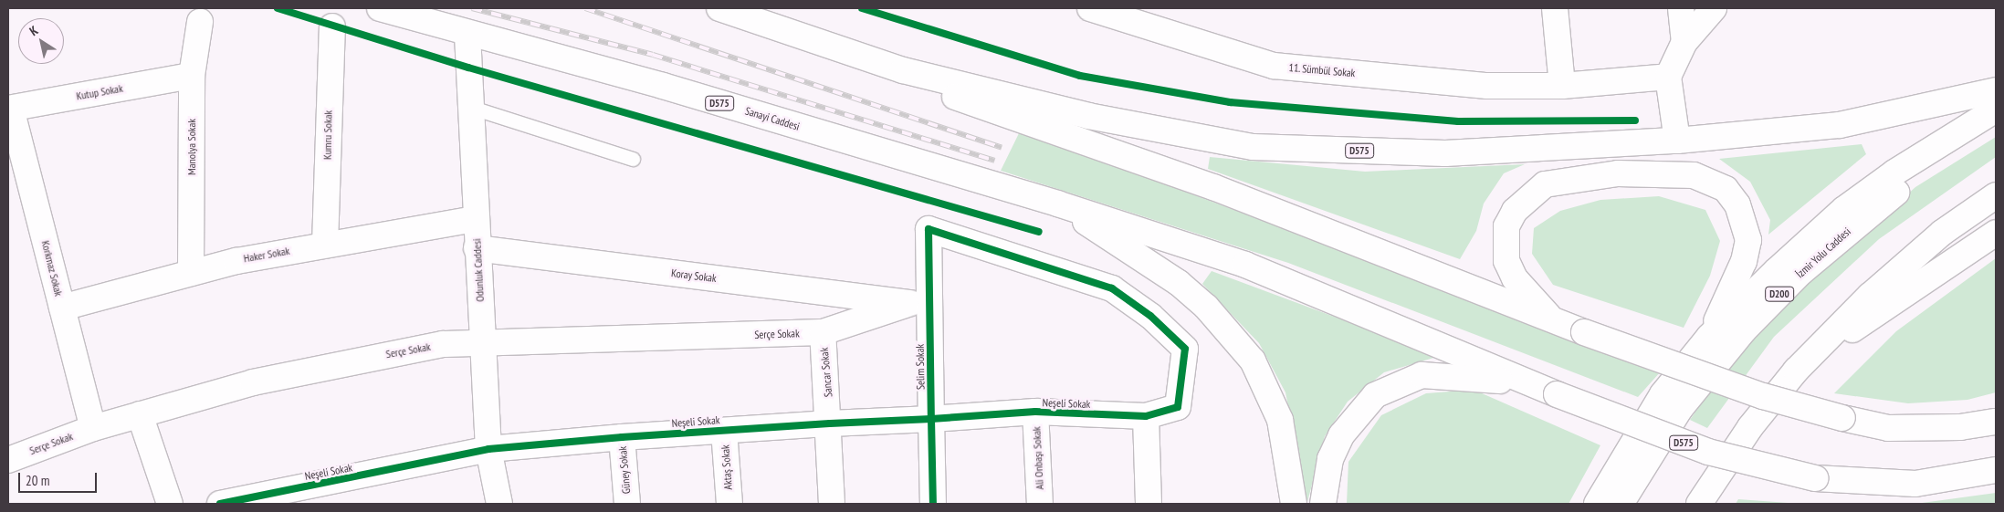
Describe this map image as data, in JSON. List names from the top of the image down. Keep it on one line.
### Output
{"streets":{"main road":["11. Sümbül Sokak","Kutup Sokak","D575","Sanayi Caddesi","Kumru Sokak","Manolya Sokak","İzmir Yolu Caddesi","Haker Sokak","Korkmaz Sokak","Odunluk Caddesi","Koray Sokak","D200","Serçe Sokak","Selim Sokak","Sancar Sokak","Neşeli Sokak","Ali Onbaşı Sokak","Aktaş Sokak","Güney Sokak"]},"crossings":[["Kutup Sokak","Manolya Sokak"],["Kutup Sokak","Korkmaz Sokak"],["D575","Sanayi Caddesi"],["Sanayi Caddesi","Odunluk Caddesi"],["Kumru Sokak","Haker Sokak"],["Manolya Sokak","Haker Sokak"],["Haker Sokak","Korkmaz Sokak"],["Haker Sokak","Odunluk Caddesi"],["Korkmaz Sokak","Serçe Sokak"],["Odunluk Caddesi","Koray Sokak"],["Odunluk Caddesi","Serçe Sokak"],["Odunluk Caddesi","Neşeli Sokak"],["Koray Sokak","Sancar Sokak"],["Serçe Sokak","Sancar Sokak"],["Selim Sokak","Neşeli Sokak"],["Sancar Sokak","Neşeli Sokak"],["Neşeli Sokak","Ali Onbaşı Sokak"],["Neşeli Sokak","Aktaş Sokak"],["Neşeli Sokak","Güney Sokak"]],"scale_bar":"20 m","north":"top left"}
